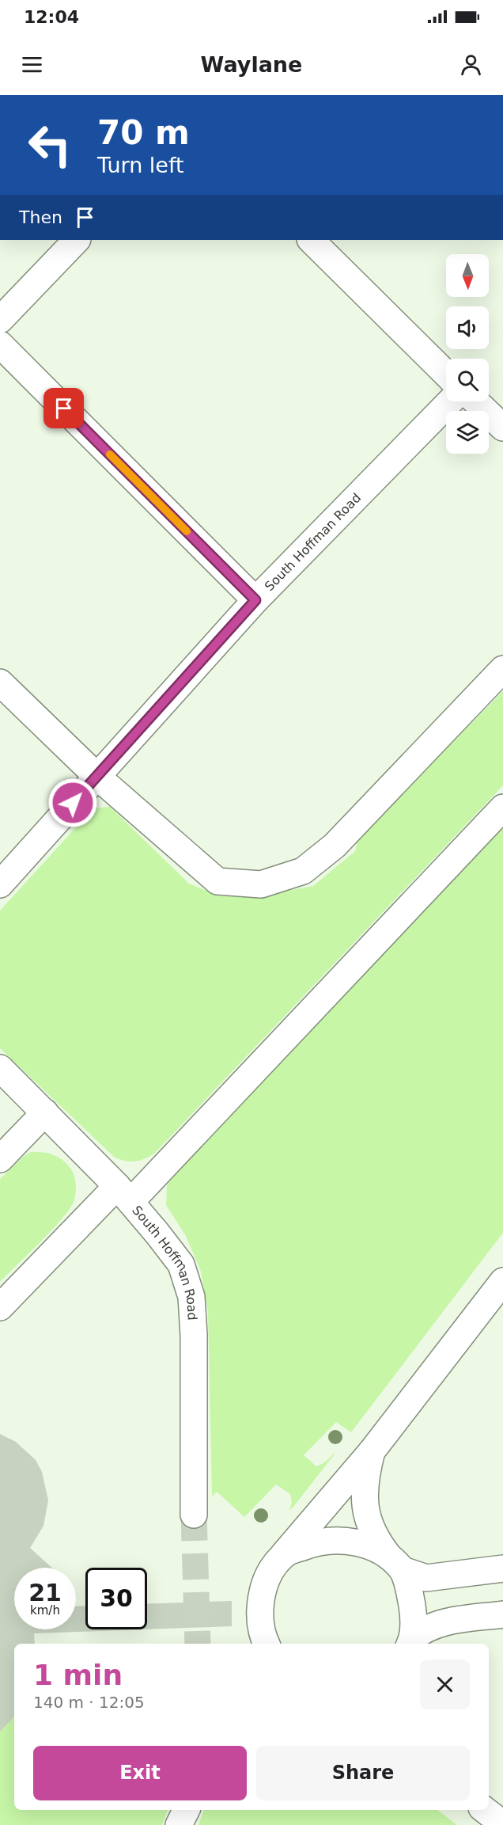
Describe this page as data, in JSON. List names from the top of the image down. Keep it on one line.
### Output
{"streets":{"street":["South Hoffman Road"]},"north":"bottom","page":{"status":"12:04","header":"Waylane","turn":["70 m","Turn left"],"then":"Then","speed":"21 km/h","limit":"30","heading":["1 min","140 m · 12:05"],"buttons":["Exit","Share"]}}
